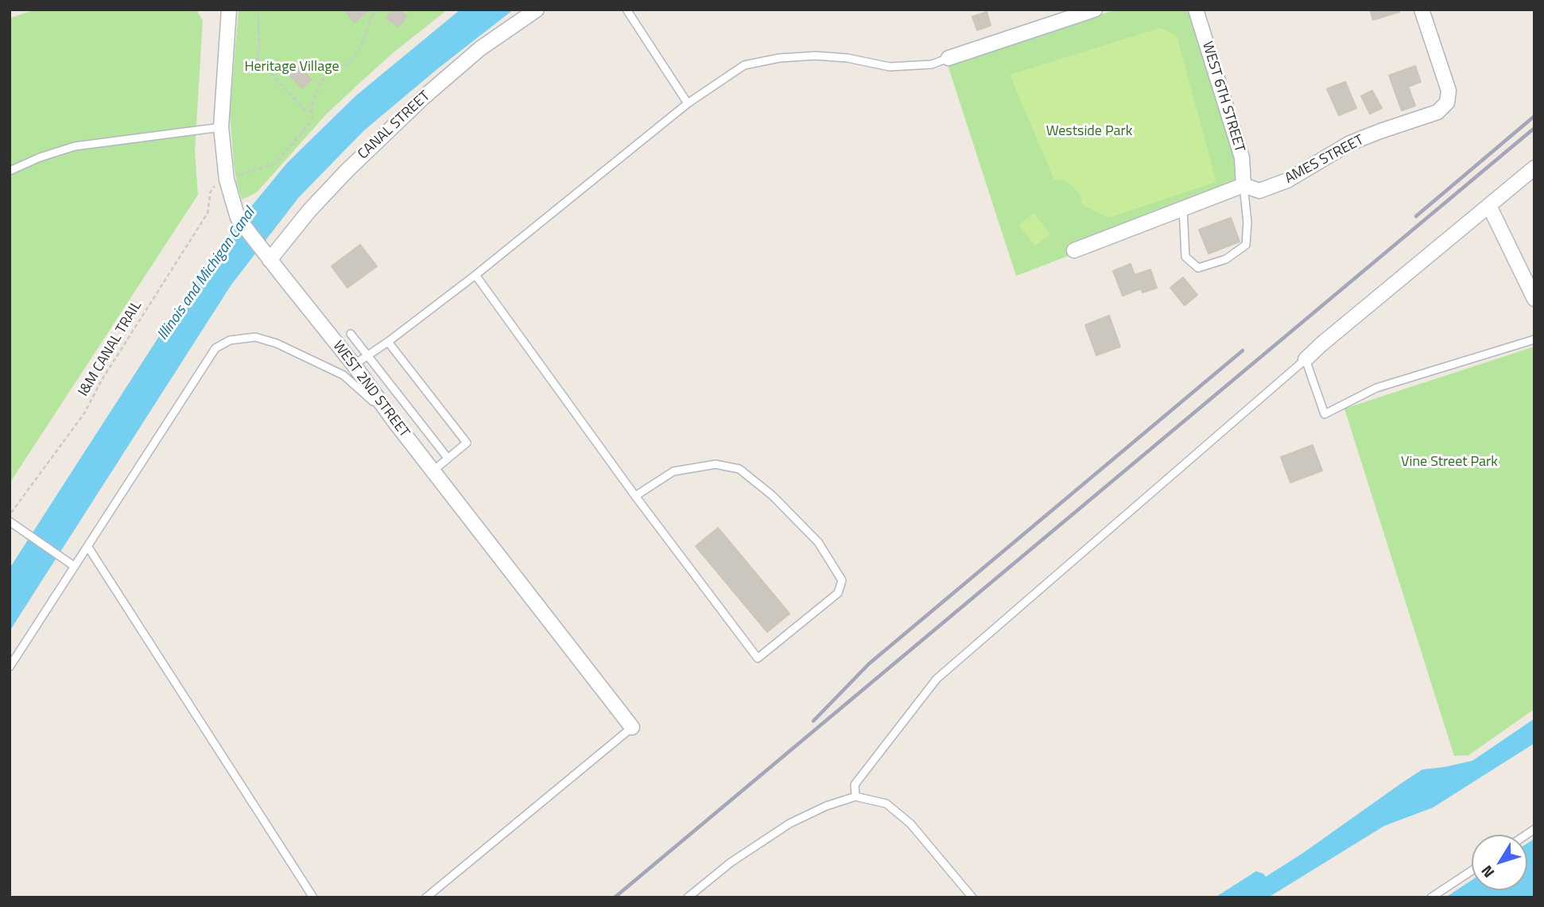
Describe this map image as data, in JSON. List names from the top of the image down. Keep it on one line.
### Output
{"streets":{"street":["WEST 6TH STREET","CANAL STREET","AMES STREET","WEST 2ND STREET"],"path":["I&M CANAL TRAIL"]},"crossings":[["WEST 6TH STREET","AMES STREET"],["CANAL STREET","WEST 2ND STREET"]],"water":["Illinois and Michigan Canal"],"parks":["Heritage Village","Westside Park","Vine Street Park"],"north":"bottom left"}
